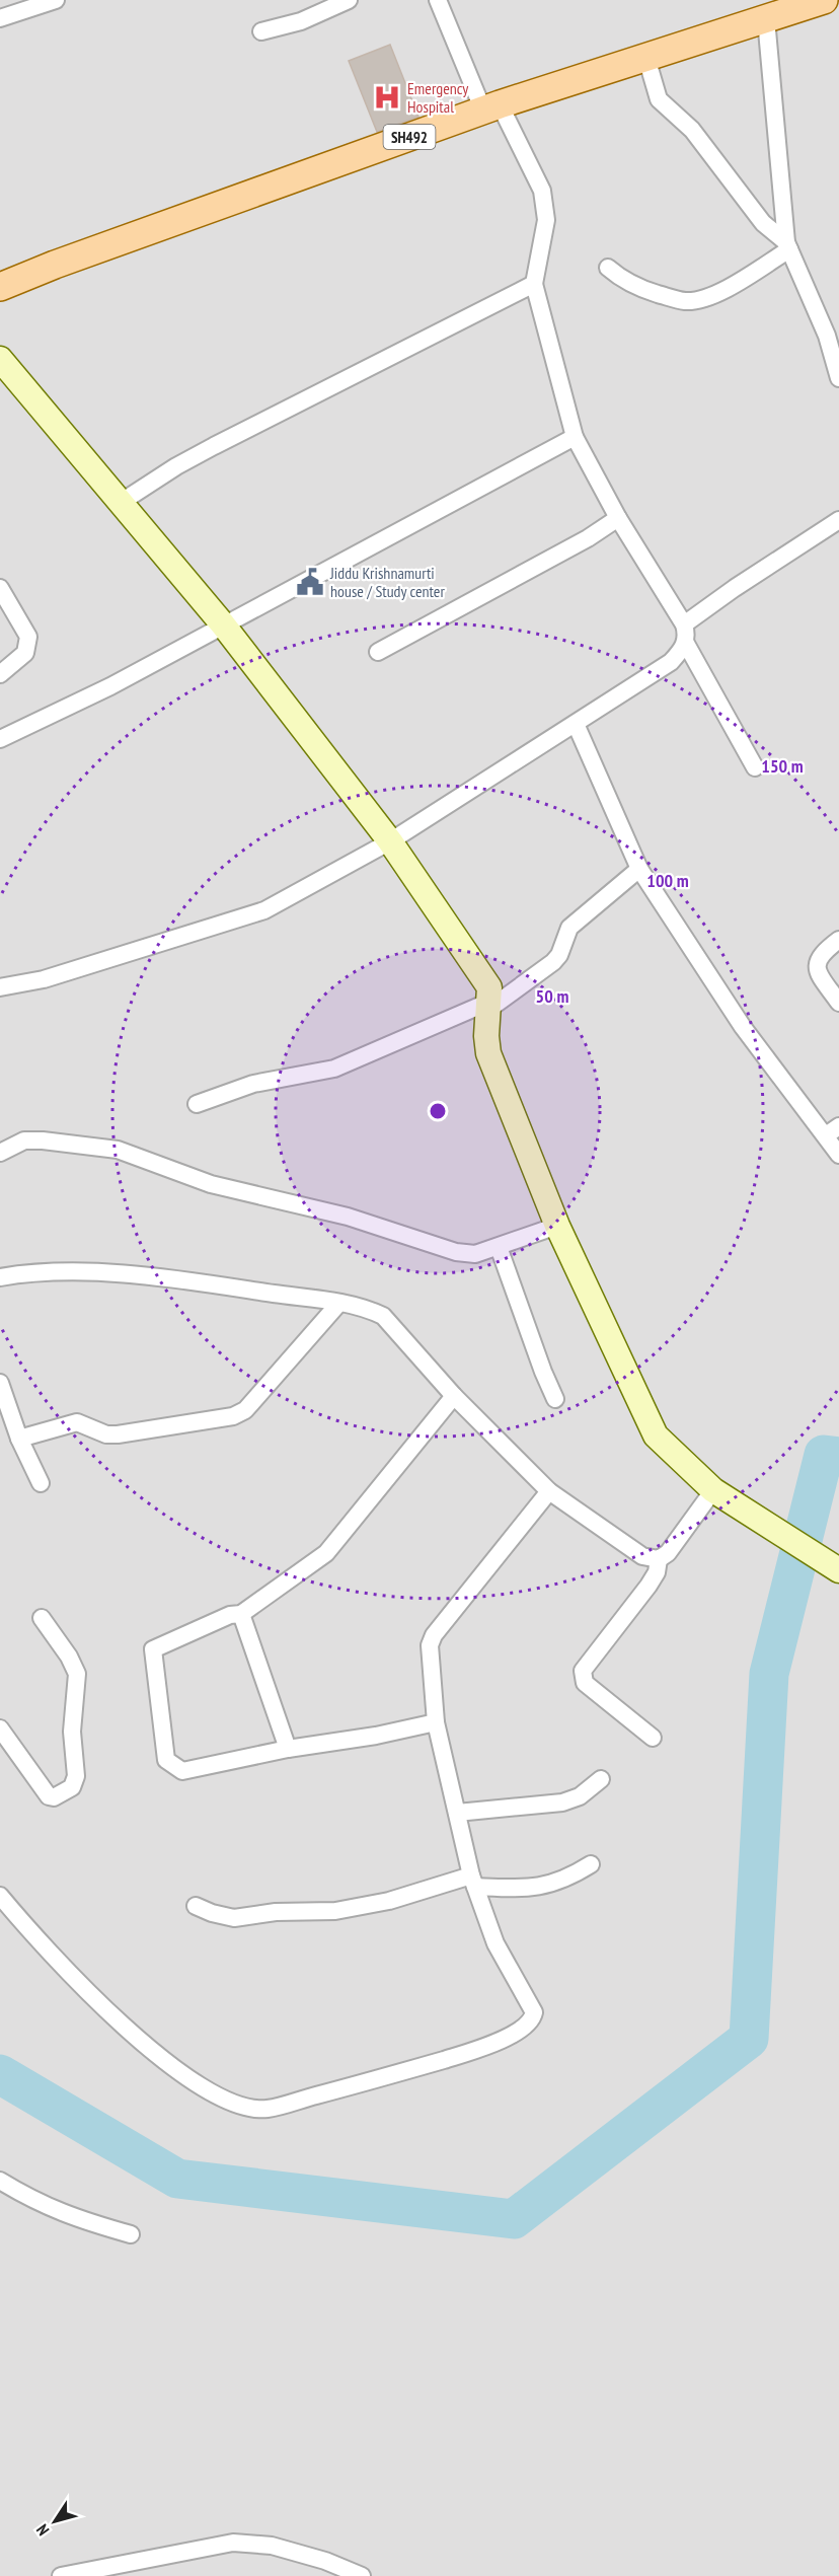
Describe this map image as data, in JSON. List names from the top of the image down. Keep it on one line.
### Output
{"streets":{"main road":["SH492"]},"places":{"hospital":["Emergency Hospital"],"public building":["Jiddu Krishnamurti house / Study center"]},"north":"bottom left","rings":["150 m","100 m","50 m"]}
